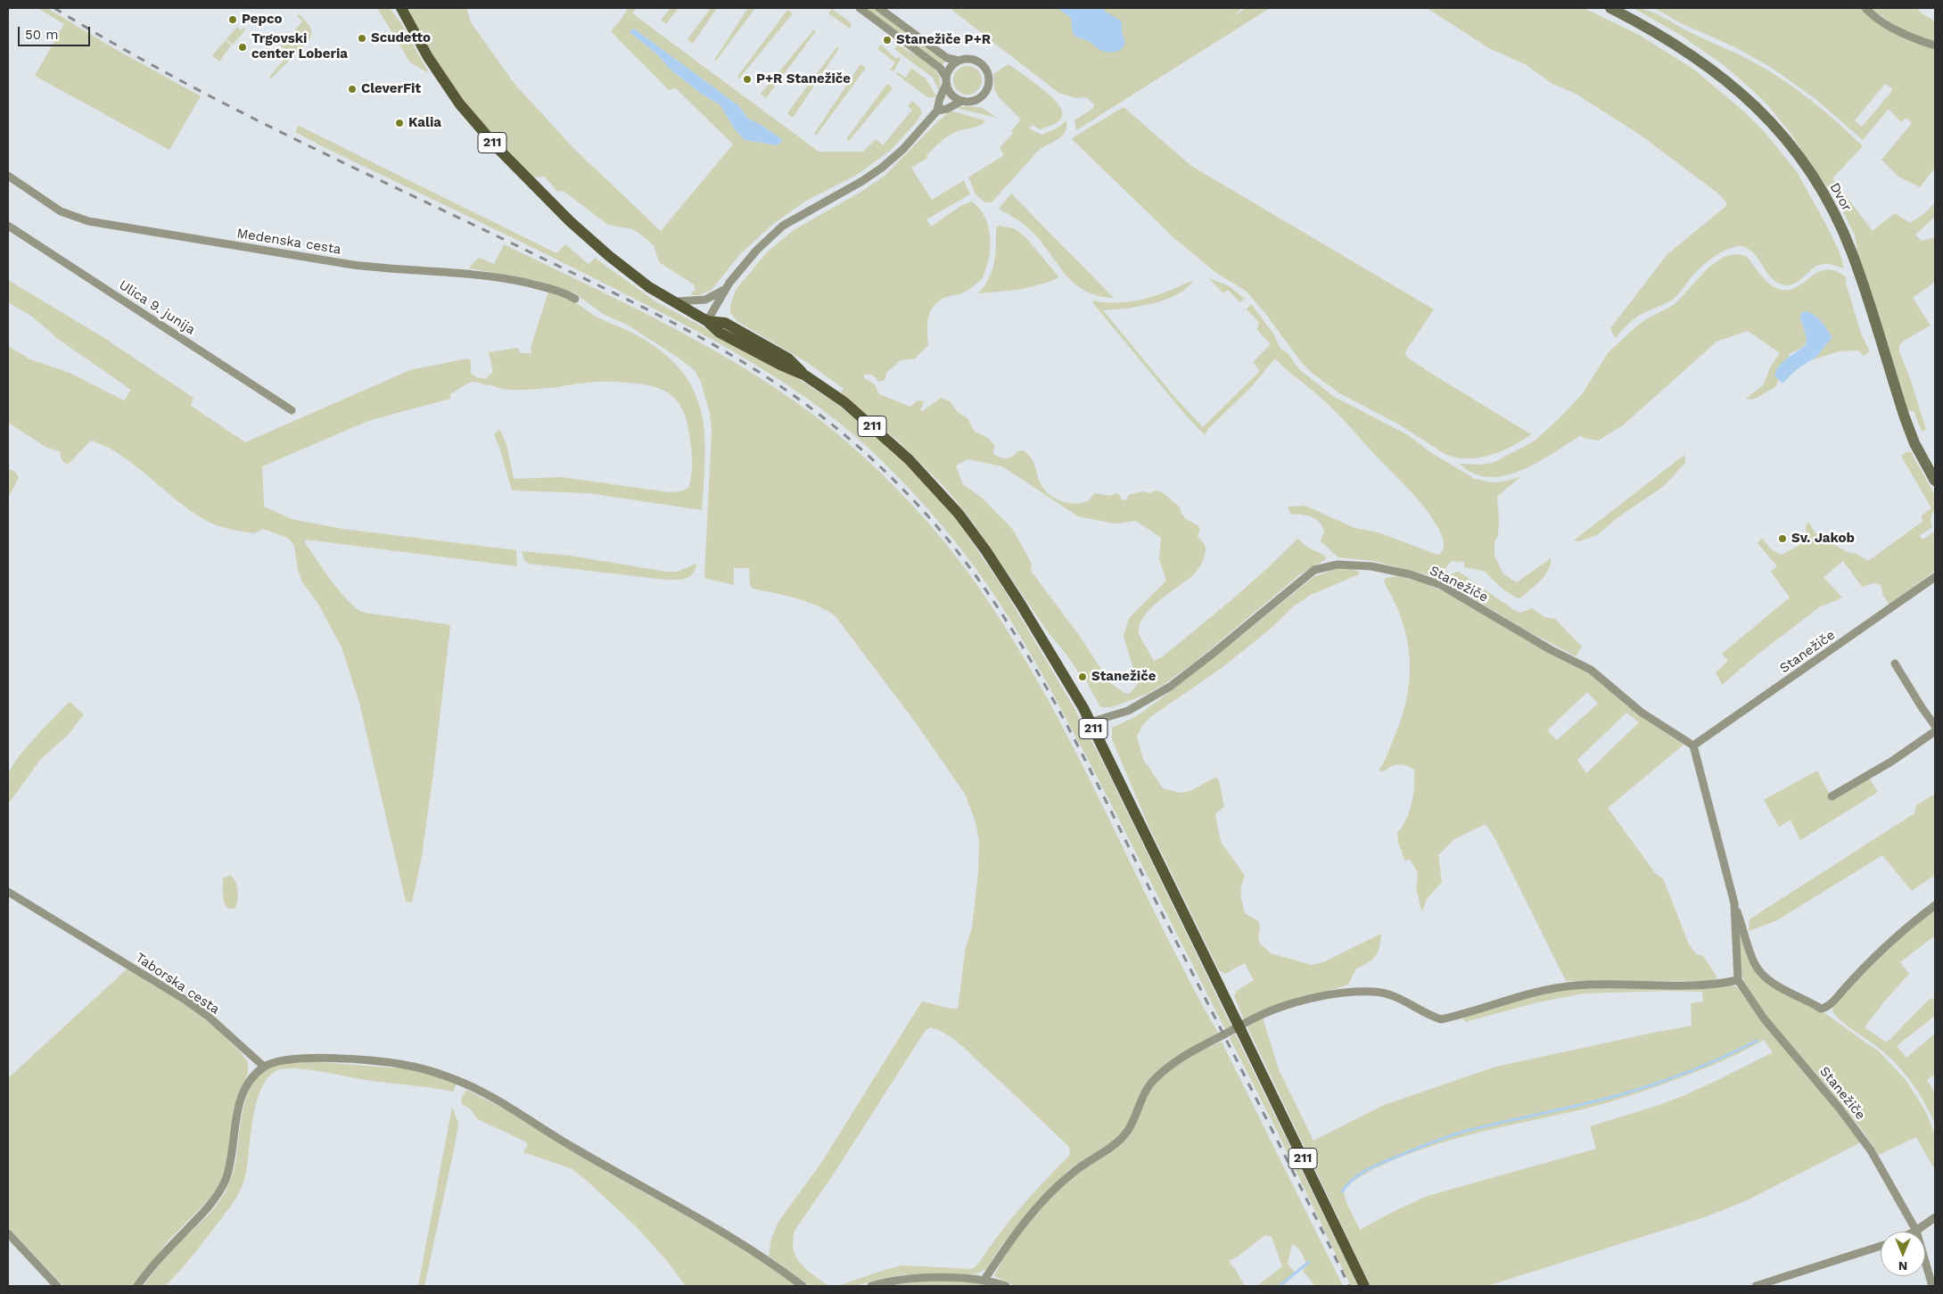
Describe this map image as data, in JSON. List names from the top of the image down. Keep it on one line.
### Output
{"streets":{"main road":["211"],"street":["Dvor","Medenska cesta","Ulica 9. junija","Stanežiče","Taborska cesta"]},"crossings":[["211","Stanežiče"]],"places":["Pepco","Scudetto","Stanežiče P+R","Trgovski center Loberia","P+R Stanežiče","CleverFit","Kalia","Sv. Jakob","Stanežiče"],"scale_bar":"50 m","north":"bottom"}
